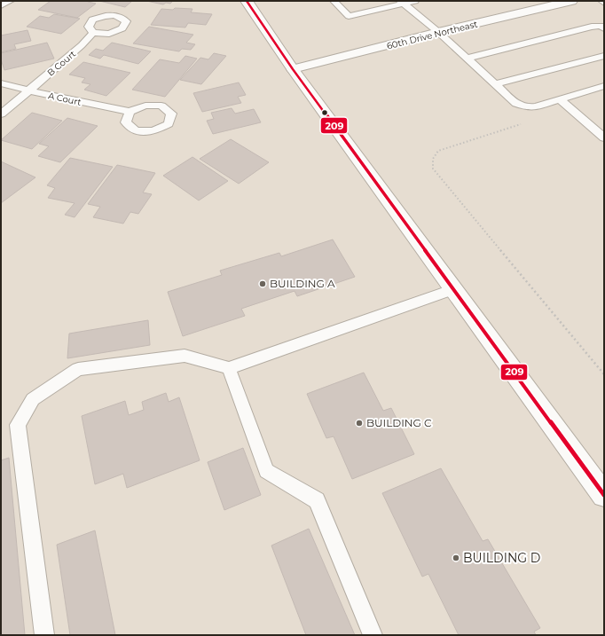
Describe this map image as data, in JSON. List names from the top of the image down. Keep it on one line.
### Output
{"streets":{"main road":["60th Drive Northeast"],"lane":["B Court","A Court"]},"crossings":[["B Court","A Court"]],"places":["BUILDING A","BUILDING C","BUILDING D"],"lines":["transit line 209"]}
